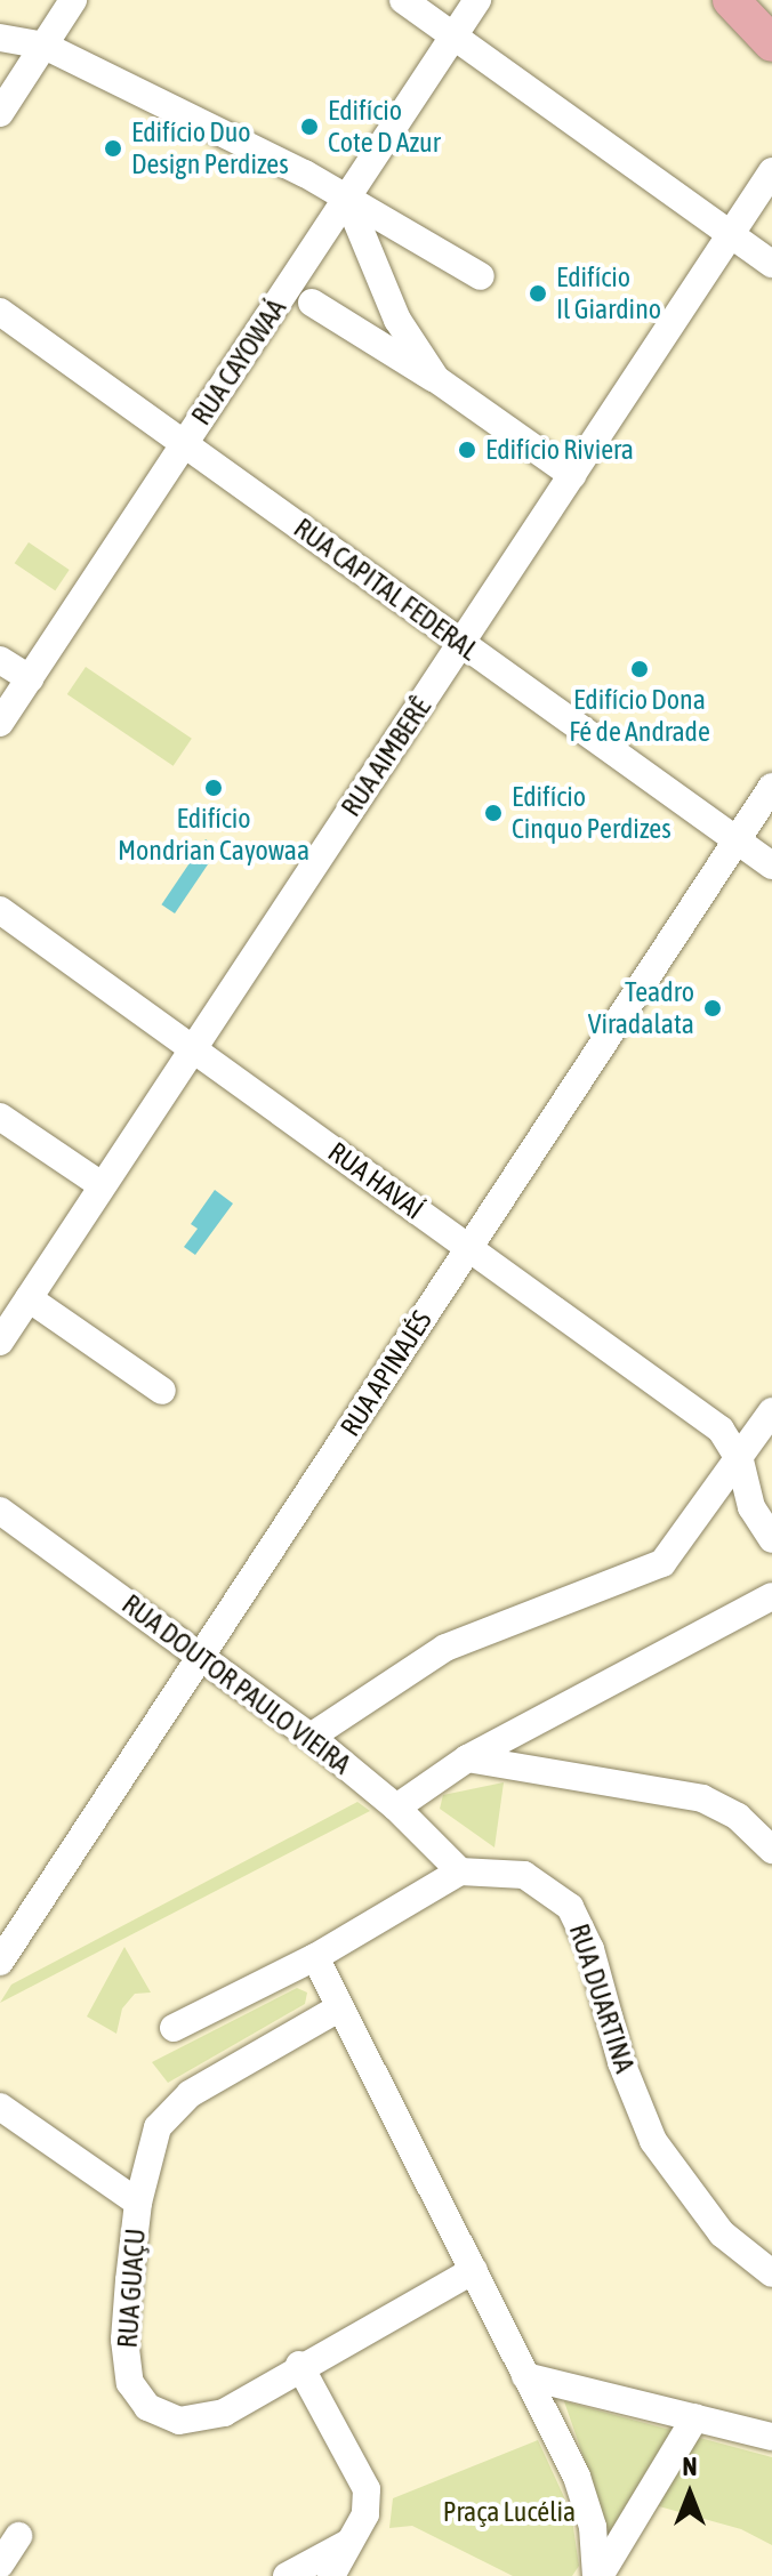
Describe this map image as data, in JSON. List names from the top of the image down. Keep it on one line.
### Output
{"streets":{"street":["RUA CAYOWAÁ","RUA CAPITAL FEDERAL","RUA AIMBERÊ","RUA HAVAÍ","RUA APINAJÉS","RUA DOUTOR PAULO VIEIRA","RUA DUARTINA","RUA GUAÇU"]},"crossings":[["RUA CAYOWAÁ","RUA CAPITAL FEDERAL"],["RUA CAPITAL FEDERAL","RUA AIMBERÊ"],["RUA CAPITAL FEDERAL","RUA APINAJÉS"],["RUA AIMBERÊ","RUA HAVAÍ"],["RUA HAVAÍ","RUA APINAJÉS"],["RUA APINAJÉS","RUA DOUTOR PAULO VIEIRA"],["RUA DOUTOR PAULO VIEIRA","RUA DUARTINA"]],"parks":["Praça Lucélia"],"places":["Edifício Cote D Azur","Edifício Duo Design Perdizes","Edifício Il Giardino","Edifício Riviera","Edifício Dona Fé de Andrade","Edifício Mondrian Cayowaa","Edifício Cinquo Perdizes","Teadro Viradalata"],"north":"top"}
